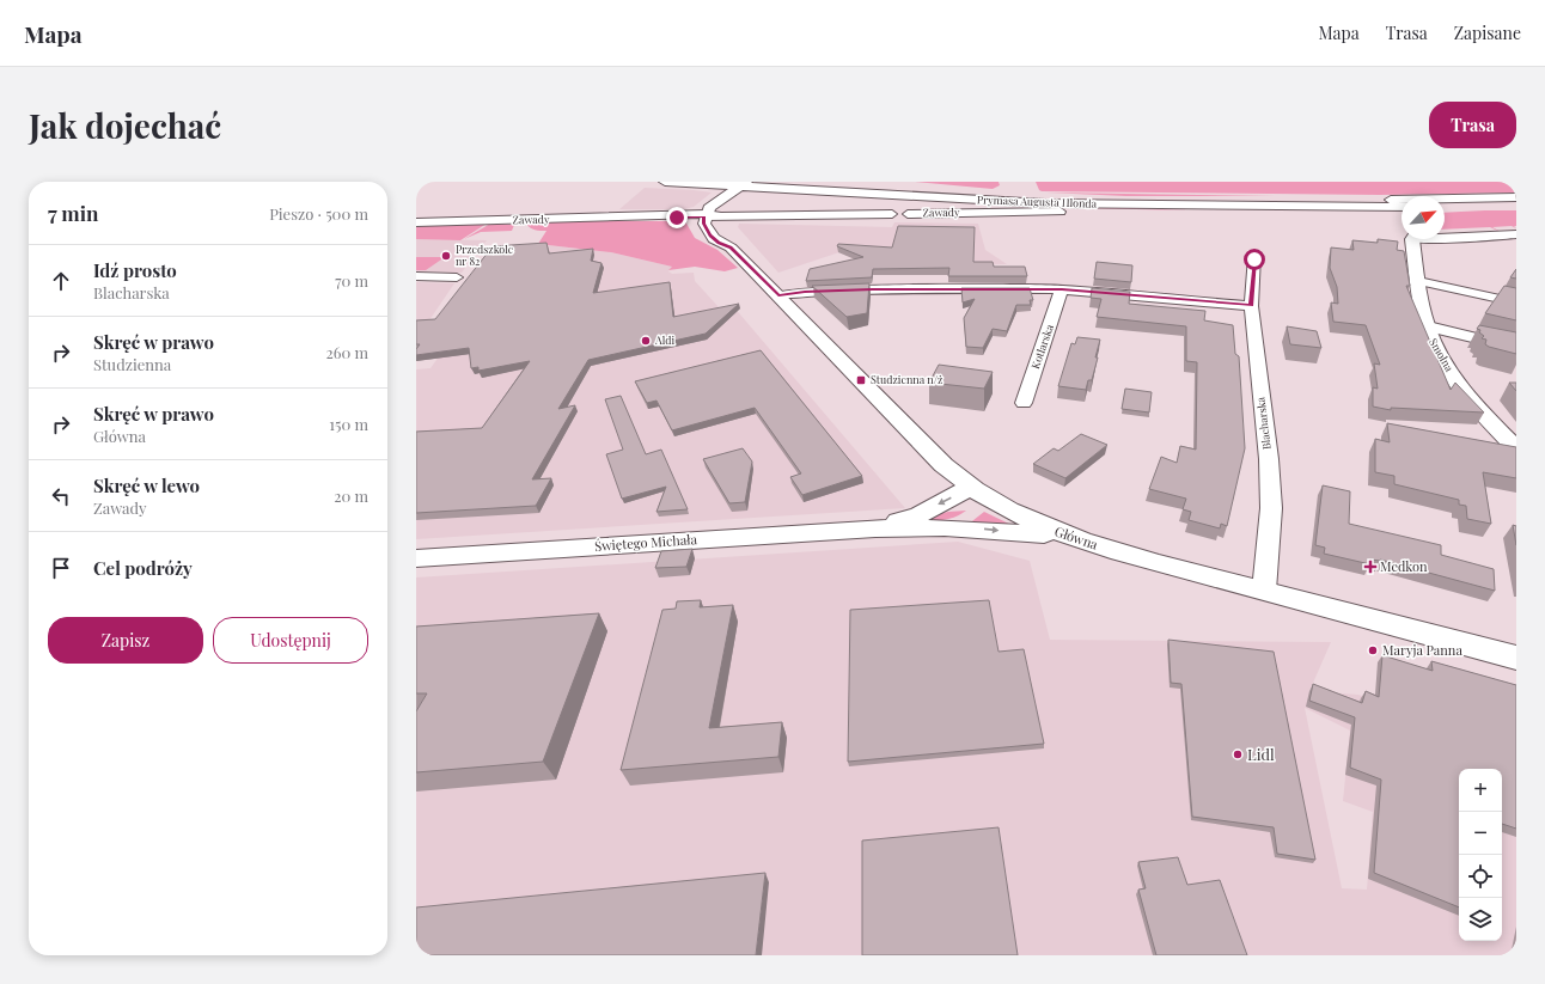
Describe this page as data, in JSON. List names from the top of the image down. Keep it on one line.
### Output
{"streets":{"street":["Prymasa Augusta Hlonda","Zawady","Kotlarska","Smolna","Blacharska","Główna","Świętego Michała"]},"crossings":[["Zawady","Główna"],["Blacharska","Główna"],["Główna","Świętego Michała"]],"places":{"other":["Przedszkole nr 82","Aldi","Maryja Panna","Lidl"],"transit":["Studzienna n/ż"],"health":["Medkon"]},"north":"top right","page":{"header":"Mapa","nav":["Mapa","Trasa","Zapisane"],"buttons":["Trasa",["Zapisz","Udostępnij"]],"title":"Jak dojechać","heading":["7 min","Pieszo · 500 m"],"list":[["Idź prosto","Blacharska","70 m"],["Skręć w prawo","Studzienna","260 m"],["Skręć w prawo","Główna","150 m"],["Skręć w lewo","Zawady","20 m"],"Cel podróży"],"map_buttons":["+","−"]}}
